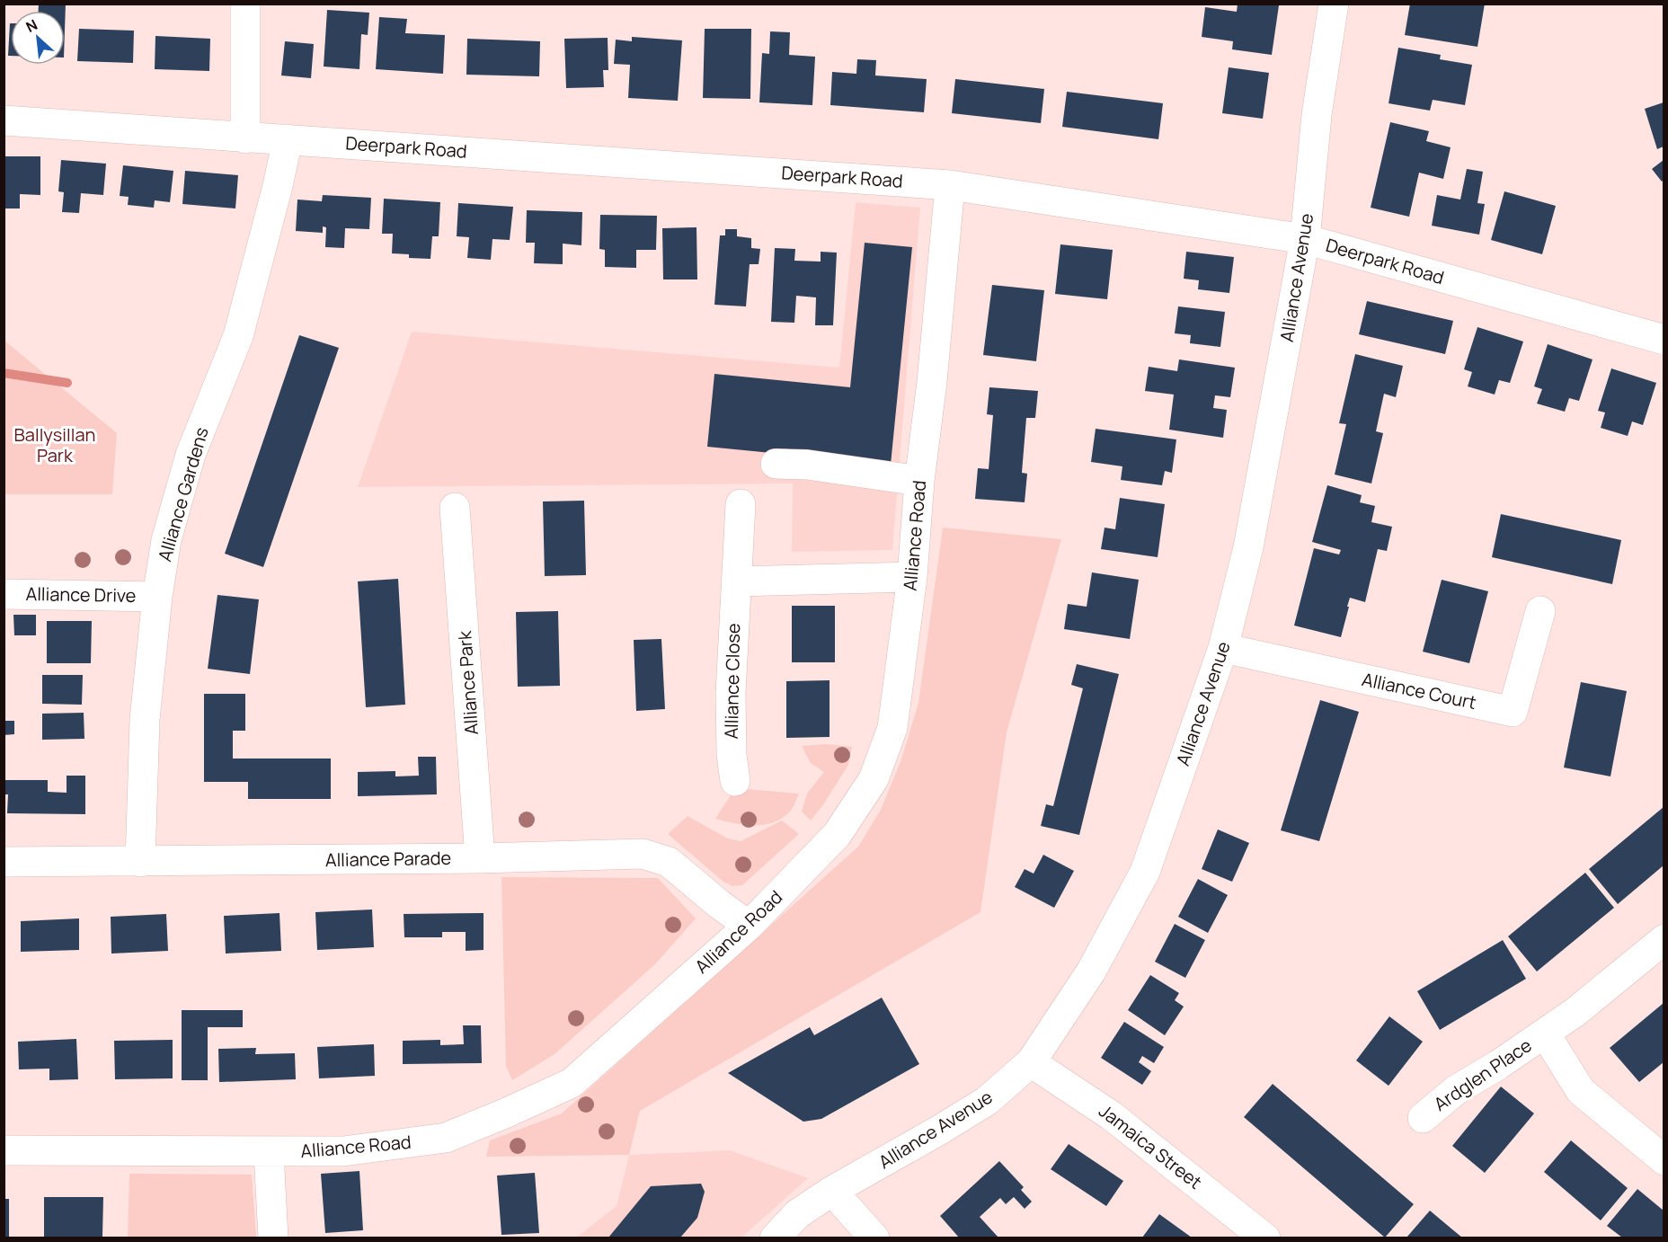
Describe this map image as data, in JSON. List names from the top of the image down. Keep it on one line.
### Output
{"streets":{"street":["Deerpark Road","Alliance Avenue","Alliance Gardens","Alliance Road","Alliance Drive","Alliance Close","Alliance Park","Alliance Court","Alliance Parade","Ardglen Place","Jamaica Street"]},"crossings":[["Deerpark Road","Alliance Avenue"],["Deerpark Road","Alliance Gardens"],["Deerpark Road","Alliance Road"],["Alliance Avenue","Alliance Court"],["Alliance Avenue","Jamaica Street"],["Alliance Gardens","Alliance Drive"],["Alliance Gardens","Alliance Parade"],["Alliance Road","Alliance Parade"],["Alliance Park","Alliance Parade"]],"parks":["Ballysillan Park"],"north":"top left"}
